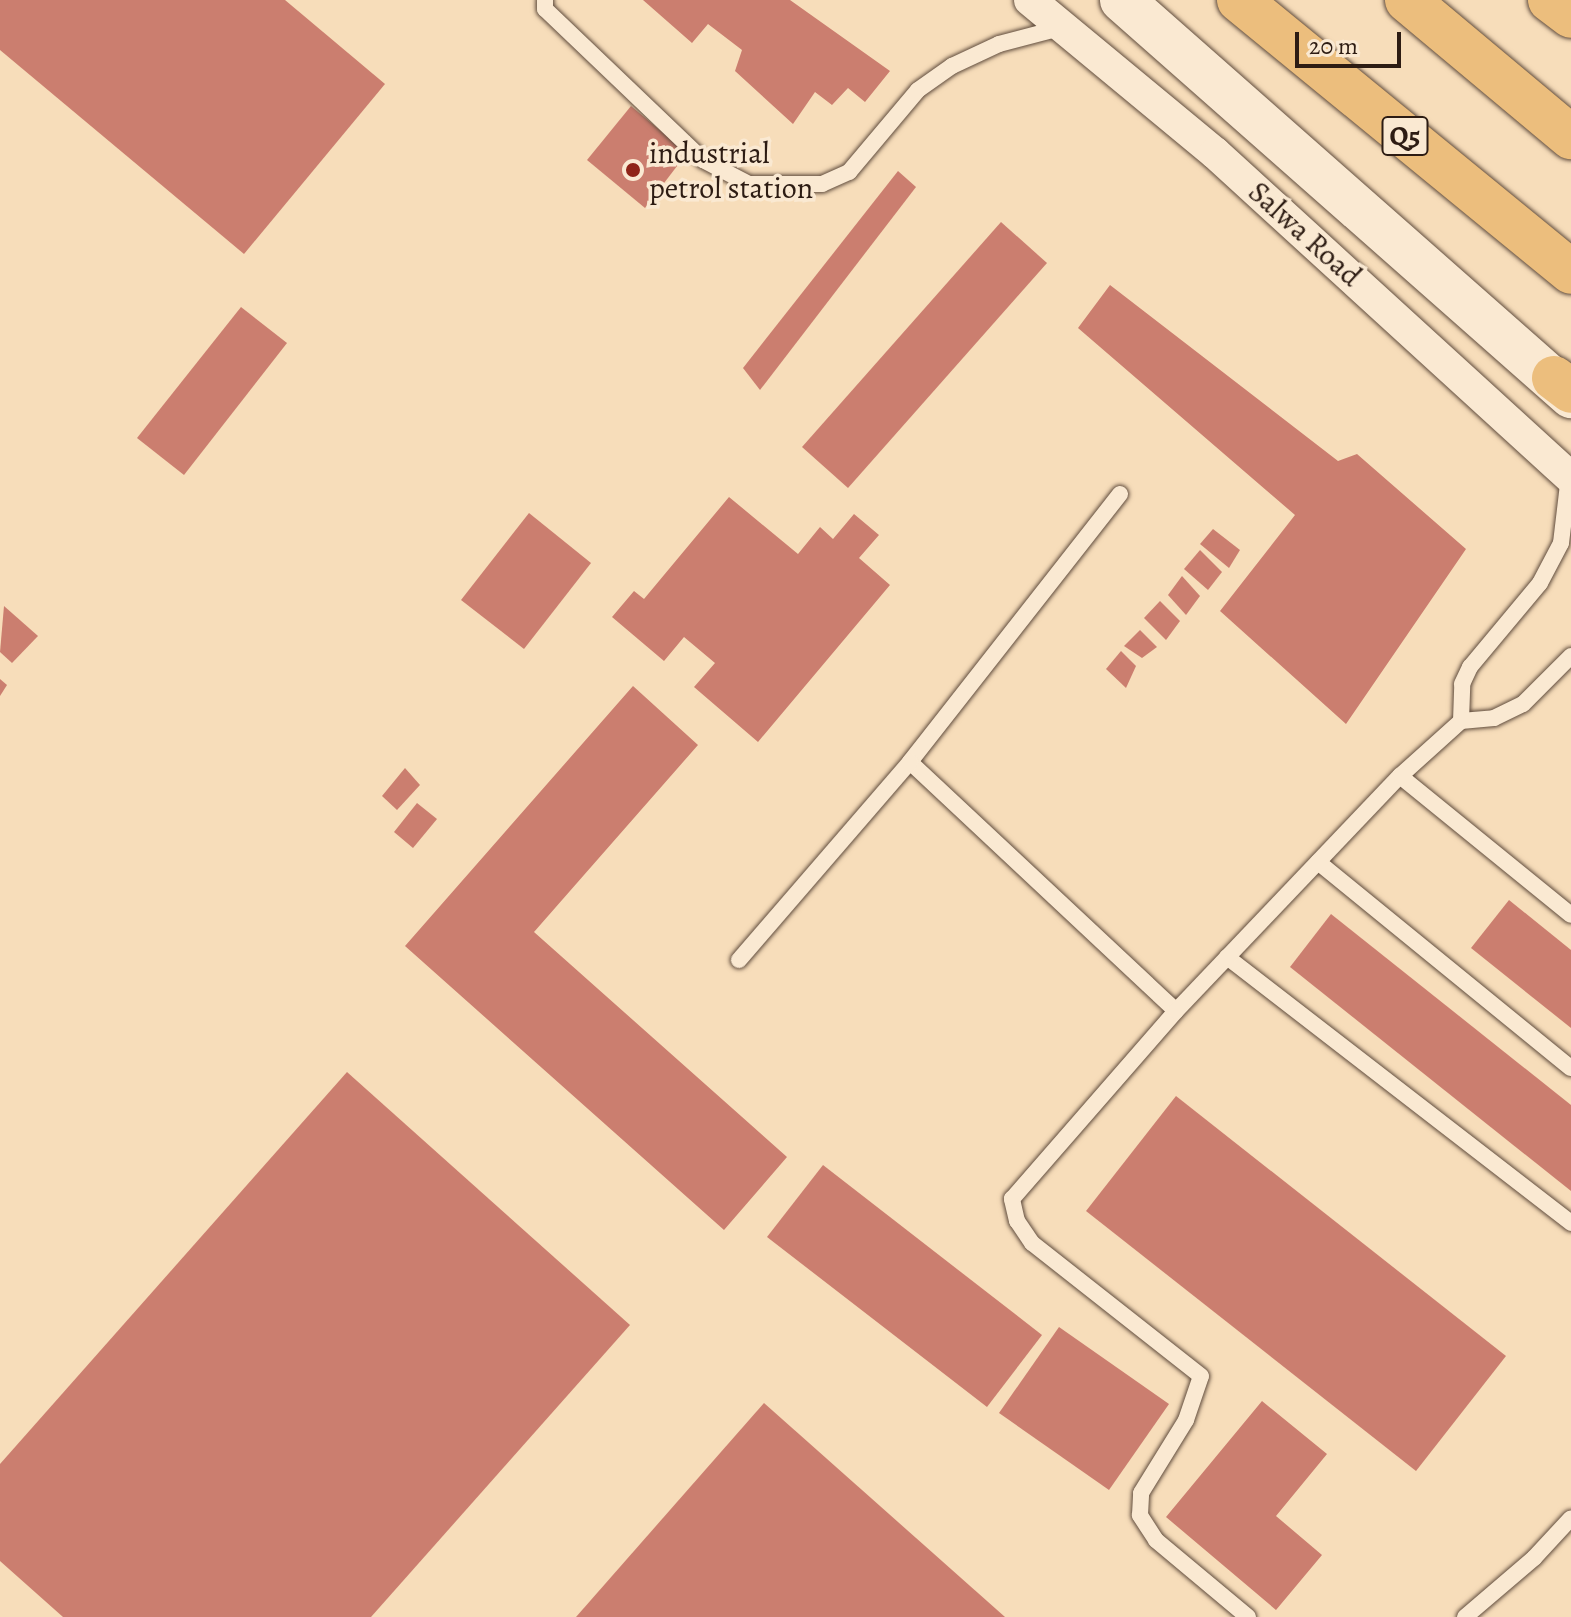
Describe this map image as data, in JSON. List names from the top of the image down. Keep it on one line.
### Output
{"streets":{"highway":["Q5"],"main road":["Salwa Road"]},"places":["industrial petrol station"],"scale_bar":"20 m"}
